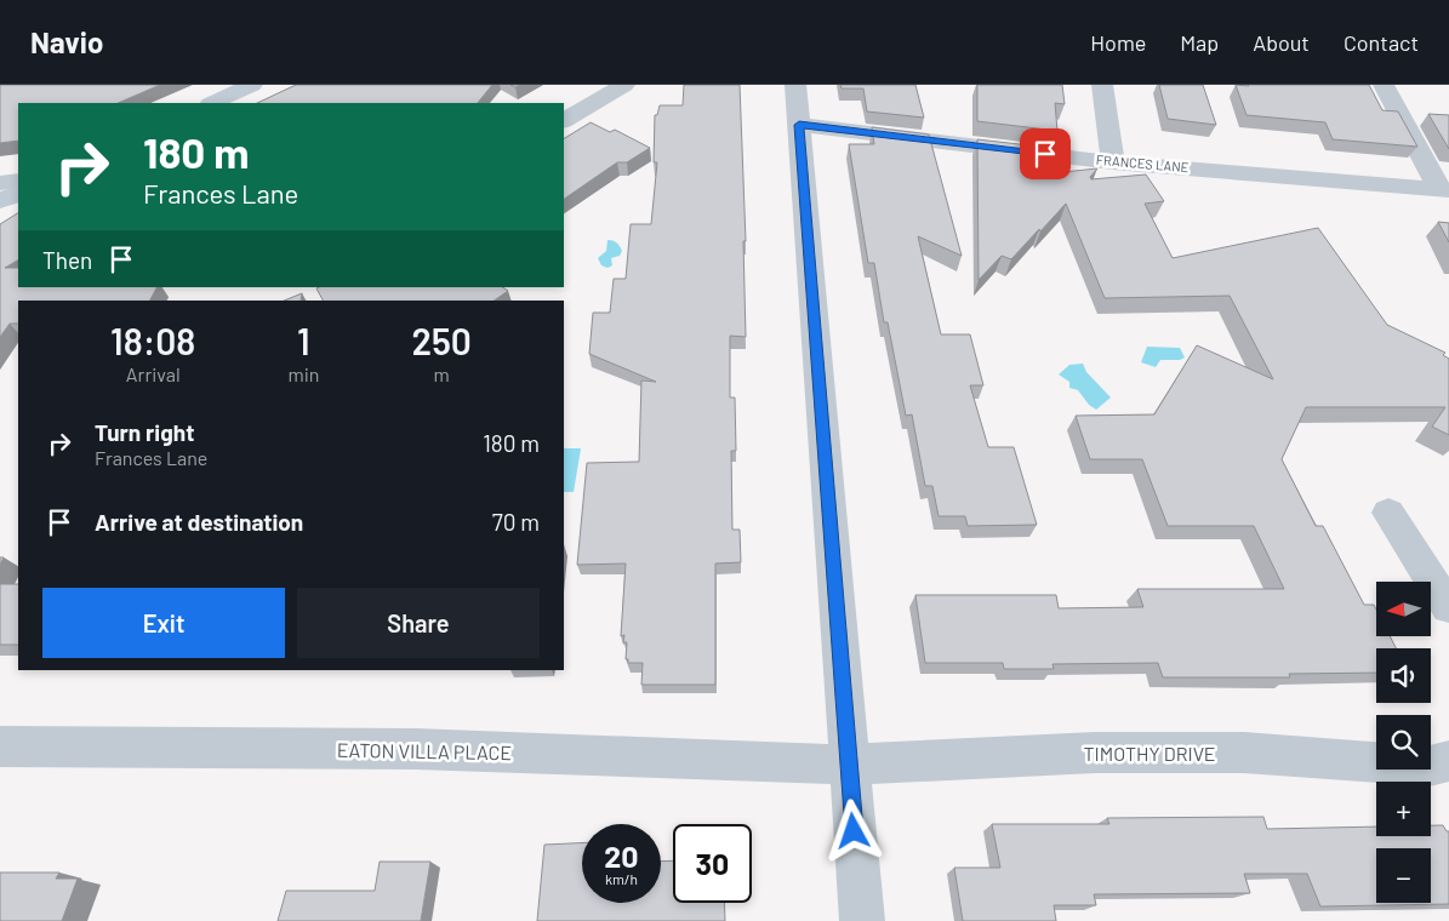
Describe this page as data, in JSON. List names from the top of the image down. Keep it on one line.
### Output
{"streets":{"street":["FRANCES LANE","EATON VILLA PLACE","TIMOTHY DRIVE"]},"crossings":[["EATON VILLA PLACE","TIMOTHY DRIVE"]],"north":"left","page":{"header":"Navio","nav":["Home","Map","About","Contact"],"turn":["180 m","Frances Lane"],"then":"Then","eta":["18:08","Arrival","1","min","250","m"],"list":[{"name":"Turn right","note":"Frances Lane","value":"180 m"},{"name":"Arrive at destination","value":"70 m"}],"buttons":["Exit","Share"],"map_buttons":["+","−"],"speed":"20 km/h","limit":"30"}}
